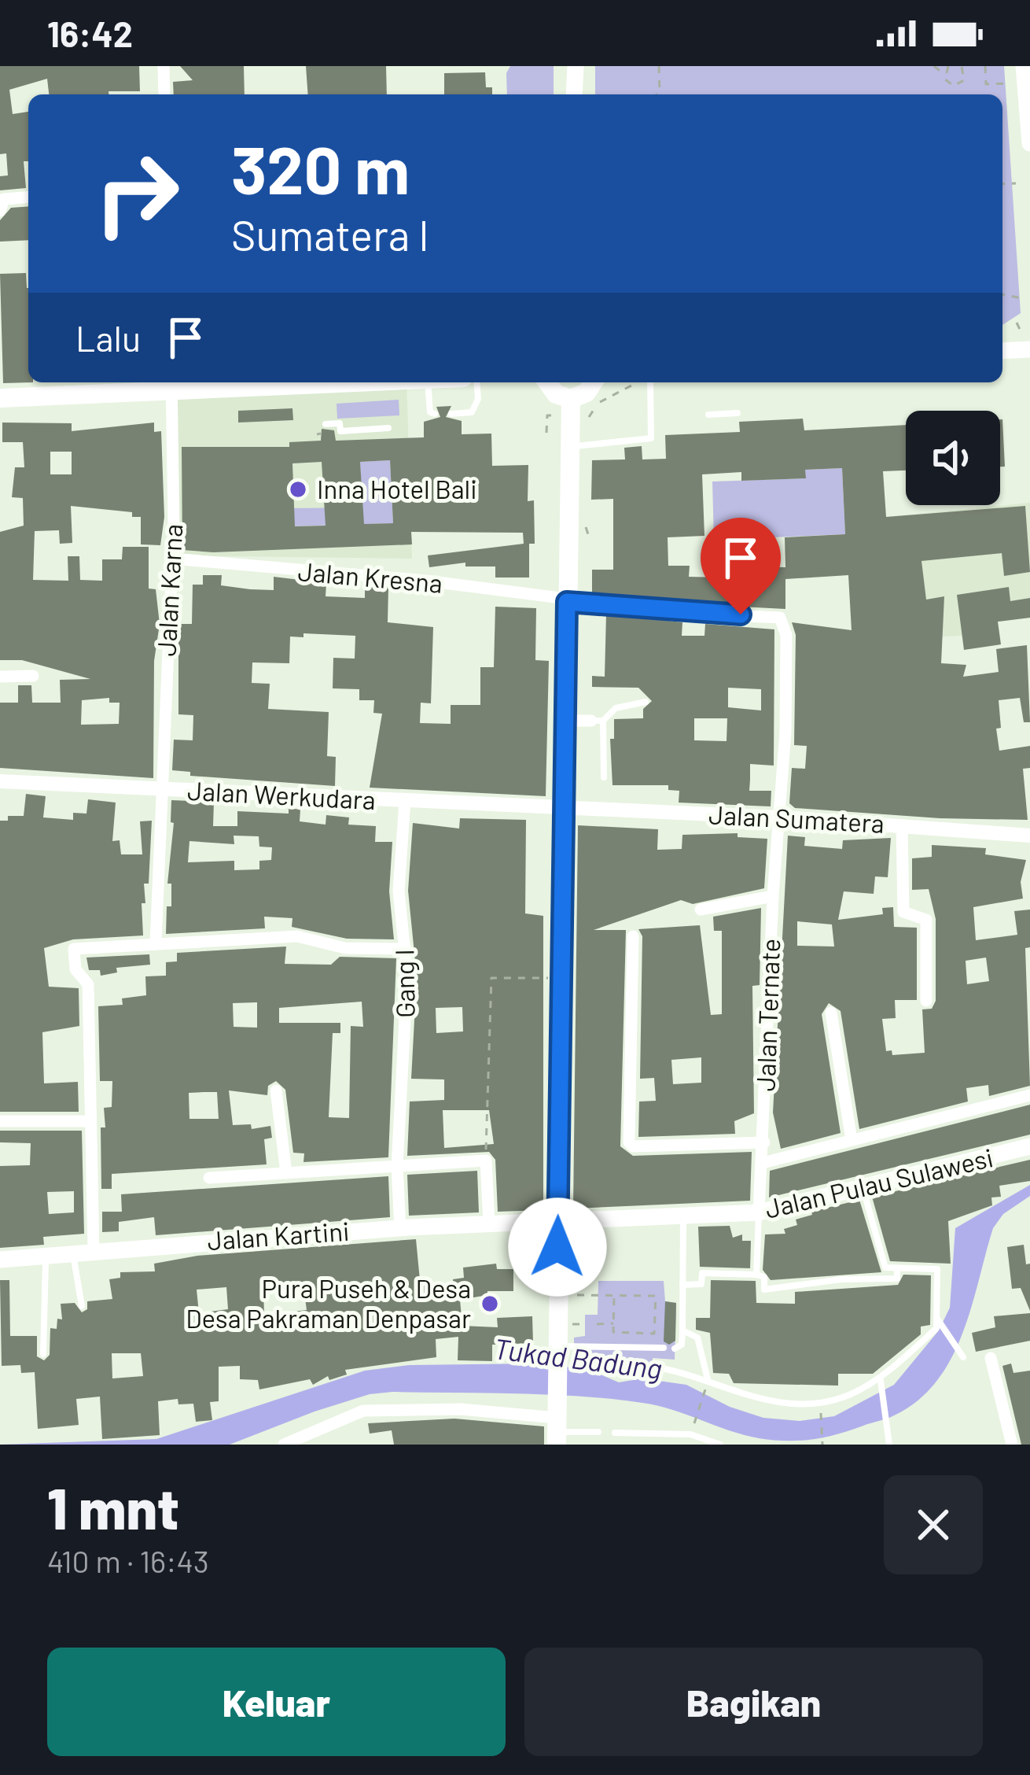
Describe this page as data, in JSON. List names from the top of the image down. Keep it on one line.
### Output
{"streets":{"main road":["Jalan Pulau Sulawesi","Jalan Kartini"],"street":["Jalan Kresna","Jalan Karna","Jalan Werkudara","Jalan Sumatera","Gang I","Jalan Ternate"]},"crossings":[["Jalan Kresna","Jalan Karna"],["Jalan Kresna","Jalan Sumatera"],["Jalan Kresna","Jalan Ternate"],["Jalan Karna","Jalan Werkudara"],["Jalan Werkudara","Jalan Sumatera"],["Jalan Werkudara","Gang I"],["Jalan Sumatera","Jalan Ternate"],["Gang I","Jalan Kartini"],["Jalan Ternate","Jalan Pulau Sulawesi"],["Jalan Pulau Sulawesi","Jalan Kartini"]],"water":["Tukad Badung"],"places":["Inna Hotel Bali","Pura Puseh & Desa Desa Pakraman Denpasar"],"page":{"status":"16:42","turn":["320 m","Sumatera I"],"then":"Lalu","heading":["1 mnt","410 m · 16:43"],"buttons":["Keluar","Bagikan"]}}
